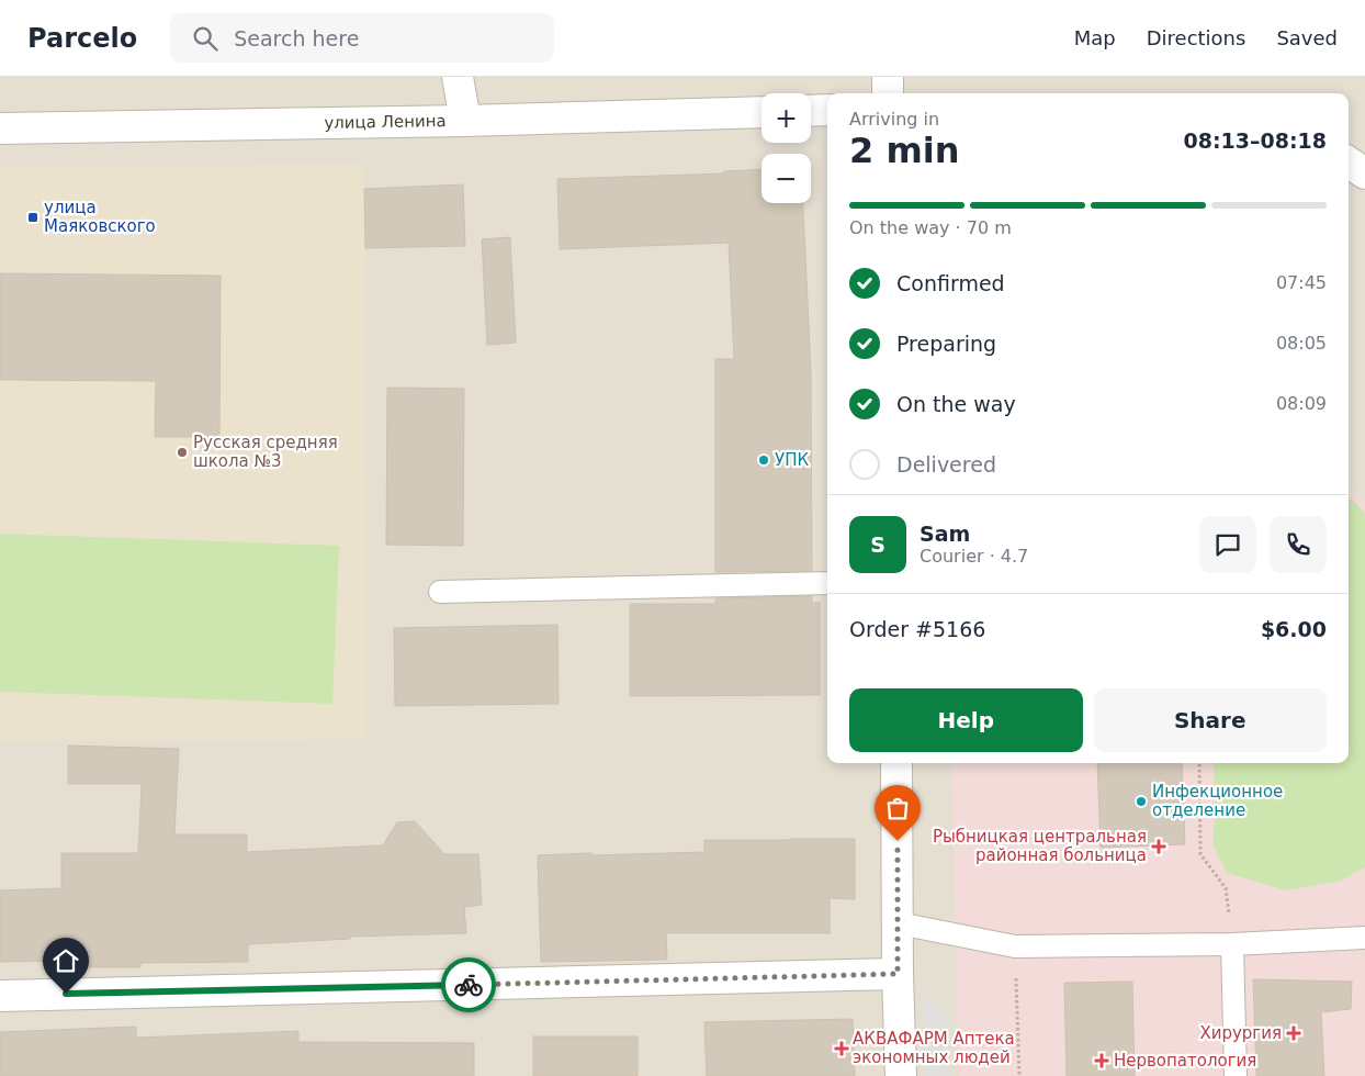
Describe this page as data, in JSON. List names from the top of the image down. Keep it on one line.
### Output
{"streets":{"street":["улица Ленина"]},"places":{"transit":["улица Маяковского"],"other":["Русская средняя школа №3","УПК","Инфекционное отделение"],"health":["Рыбницкая центральная районная больница","Хирургия","АКВАФАРМ Аптека экономных людей","Нервопатология"]},"page":{"header":"Parcelo","search":"Search here","nav":["Map","Directions","Saved"],"map_buttons":["+","−"],"heading":["2 min","Arriving in","08:13–08:18"],"panel":["Sam","Courier · 4.7","Order #5166","$6.00"],"bar":"On the way · 70 m","list":[["Confirmed","07:45"],["Preparing","08:05"],["On the way","08:09"],"Delivered"],"round":"S","buttons":["Help","Share"]}}
